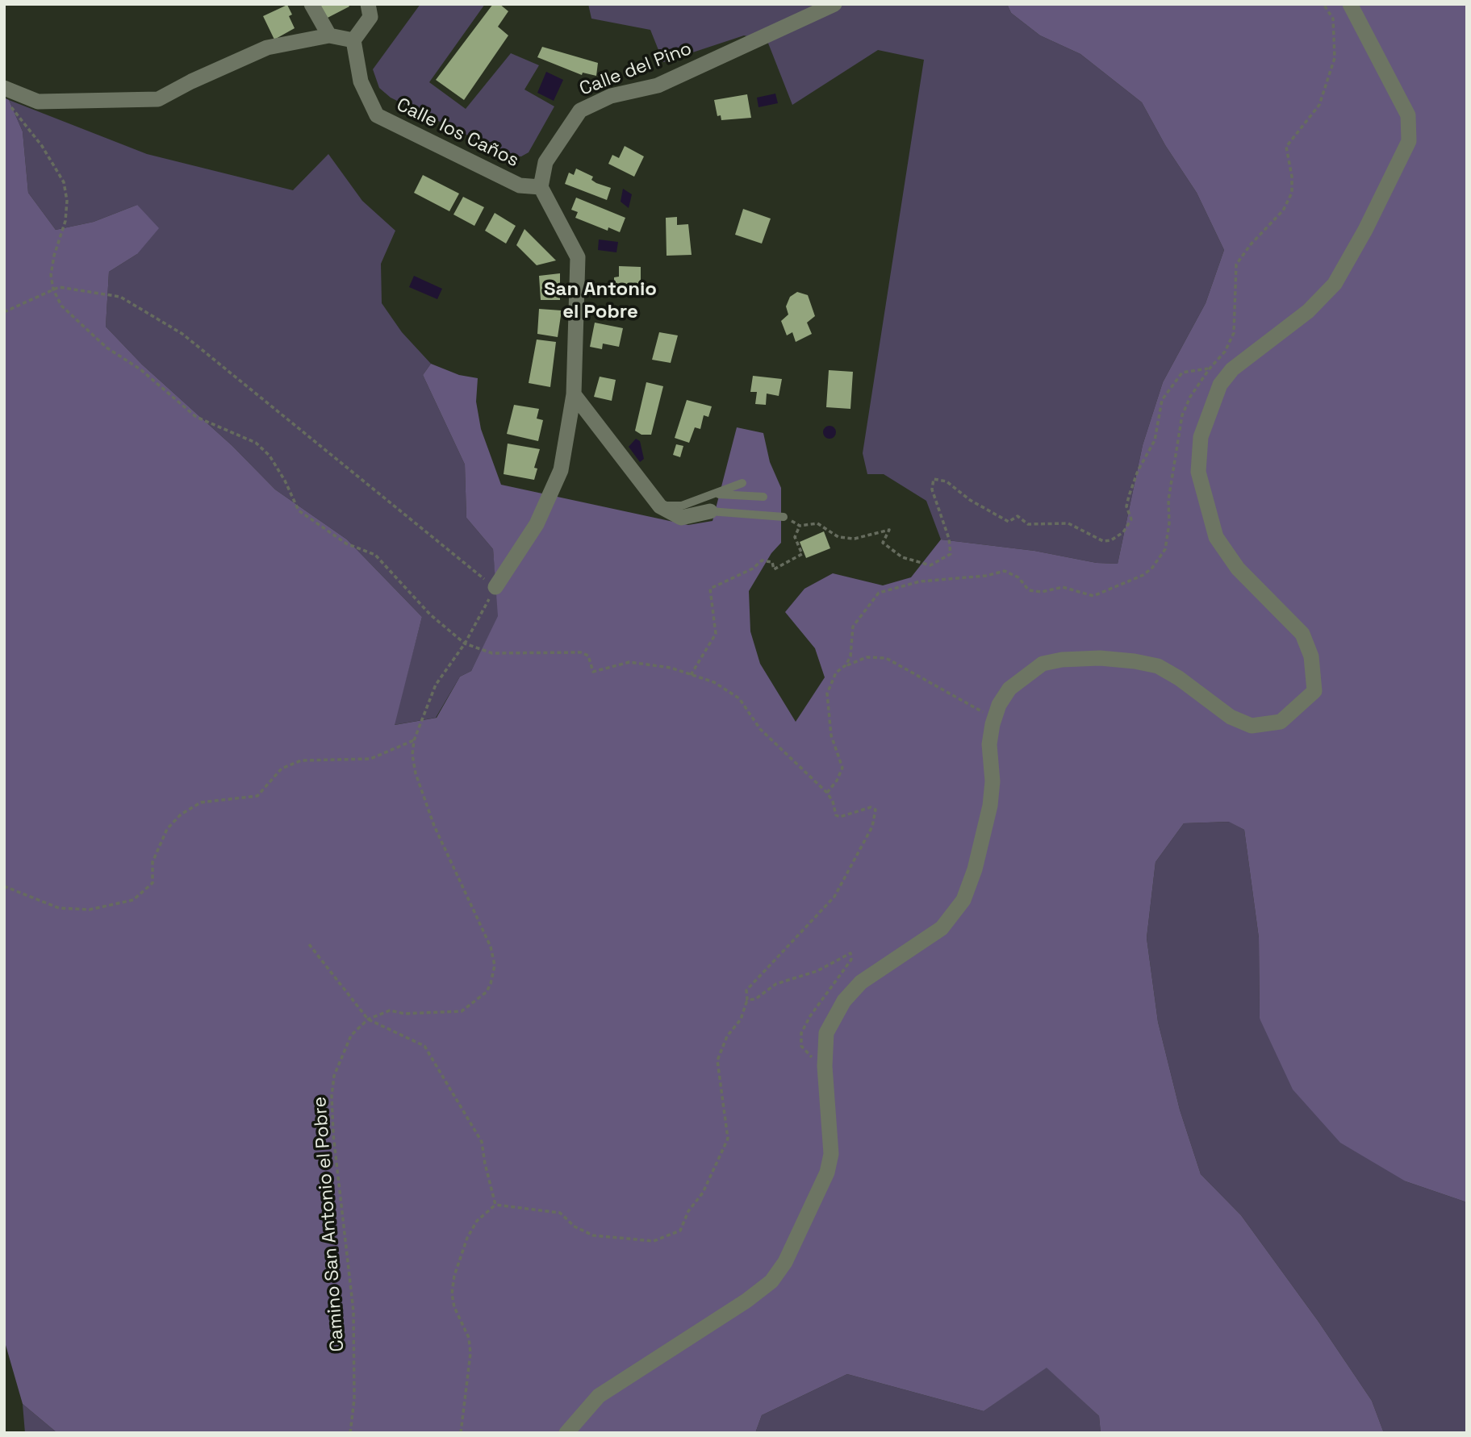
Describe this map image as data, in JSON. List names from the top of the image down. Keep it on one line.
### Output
{"streets":{"street":["Calle del Pino","Calle los Caños"],"path":["Camino San Antonio el Pobre"]},"crossings":[["Calle del Pino","Calle los Caños"]],"districts":["San Antonio el Pobre"]}
